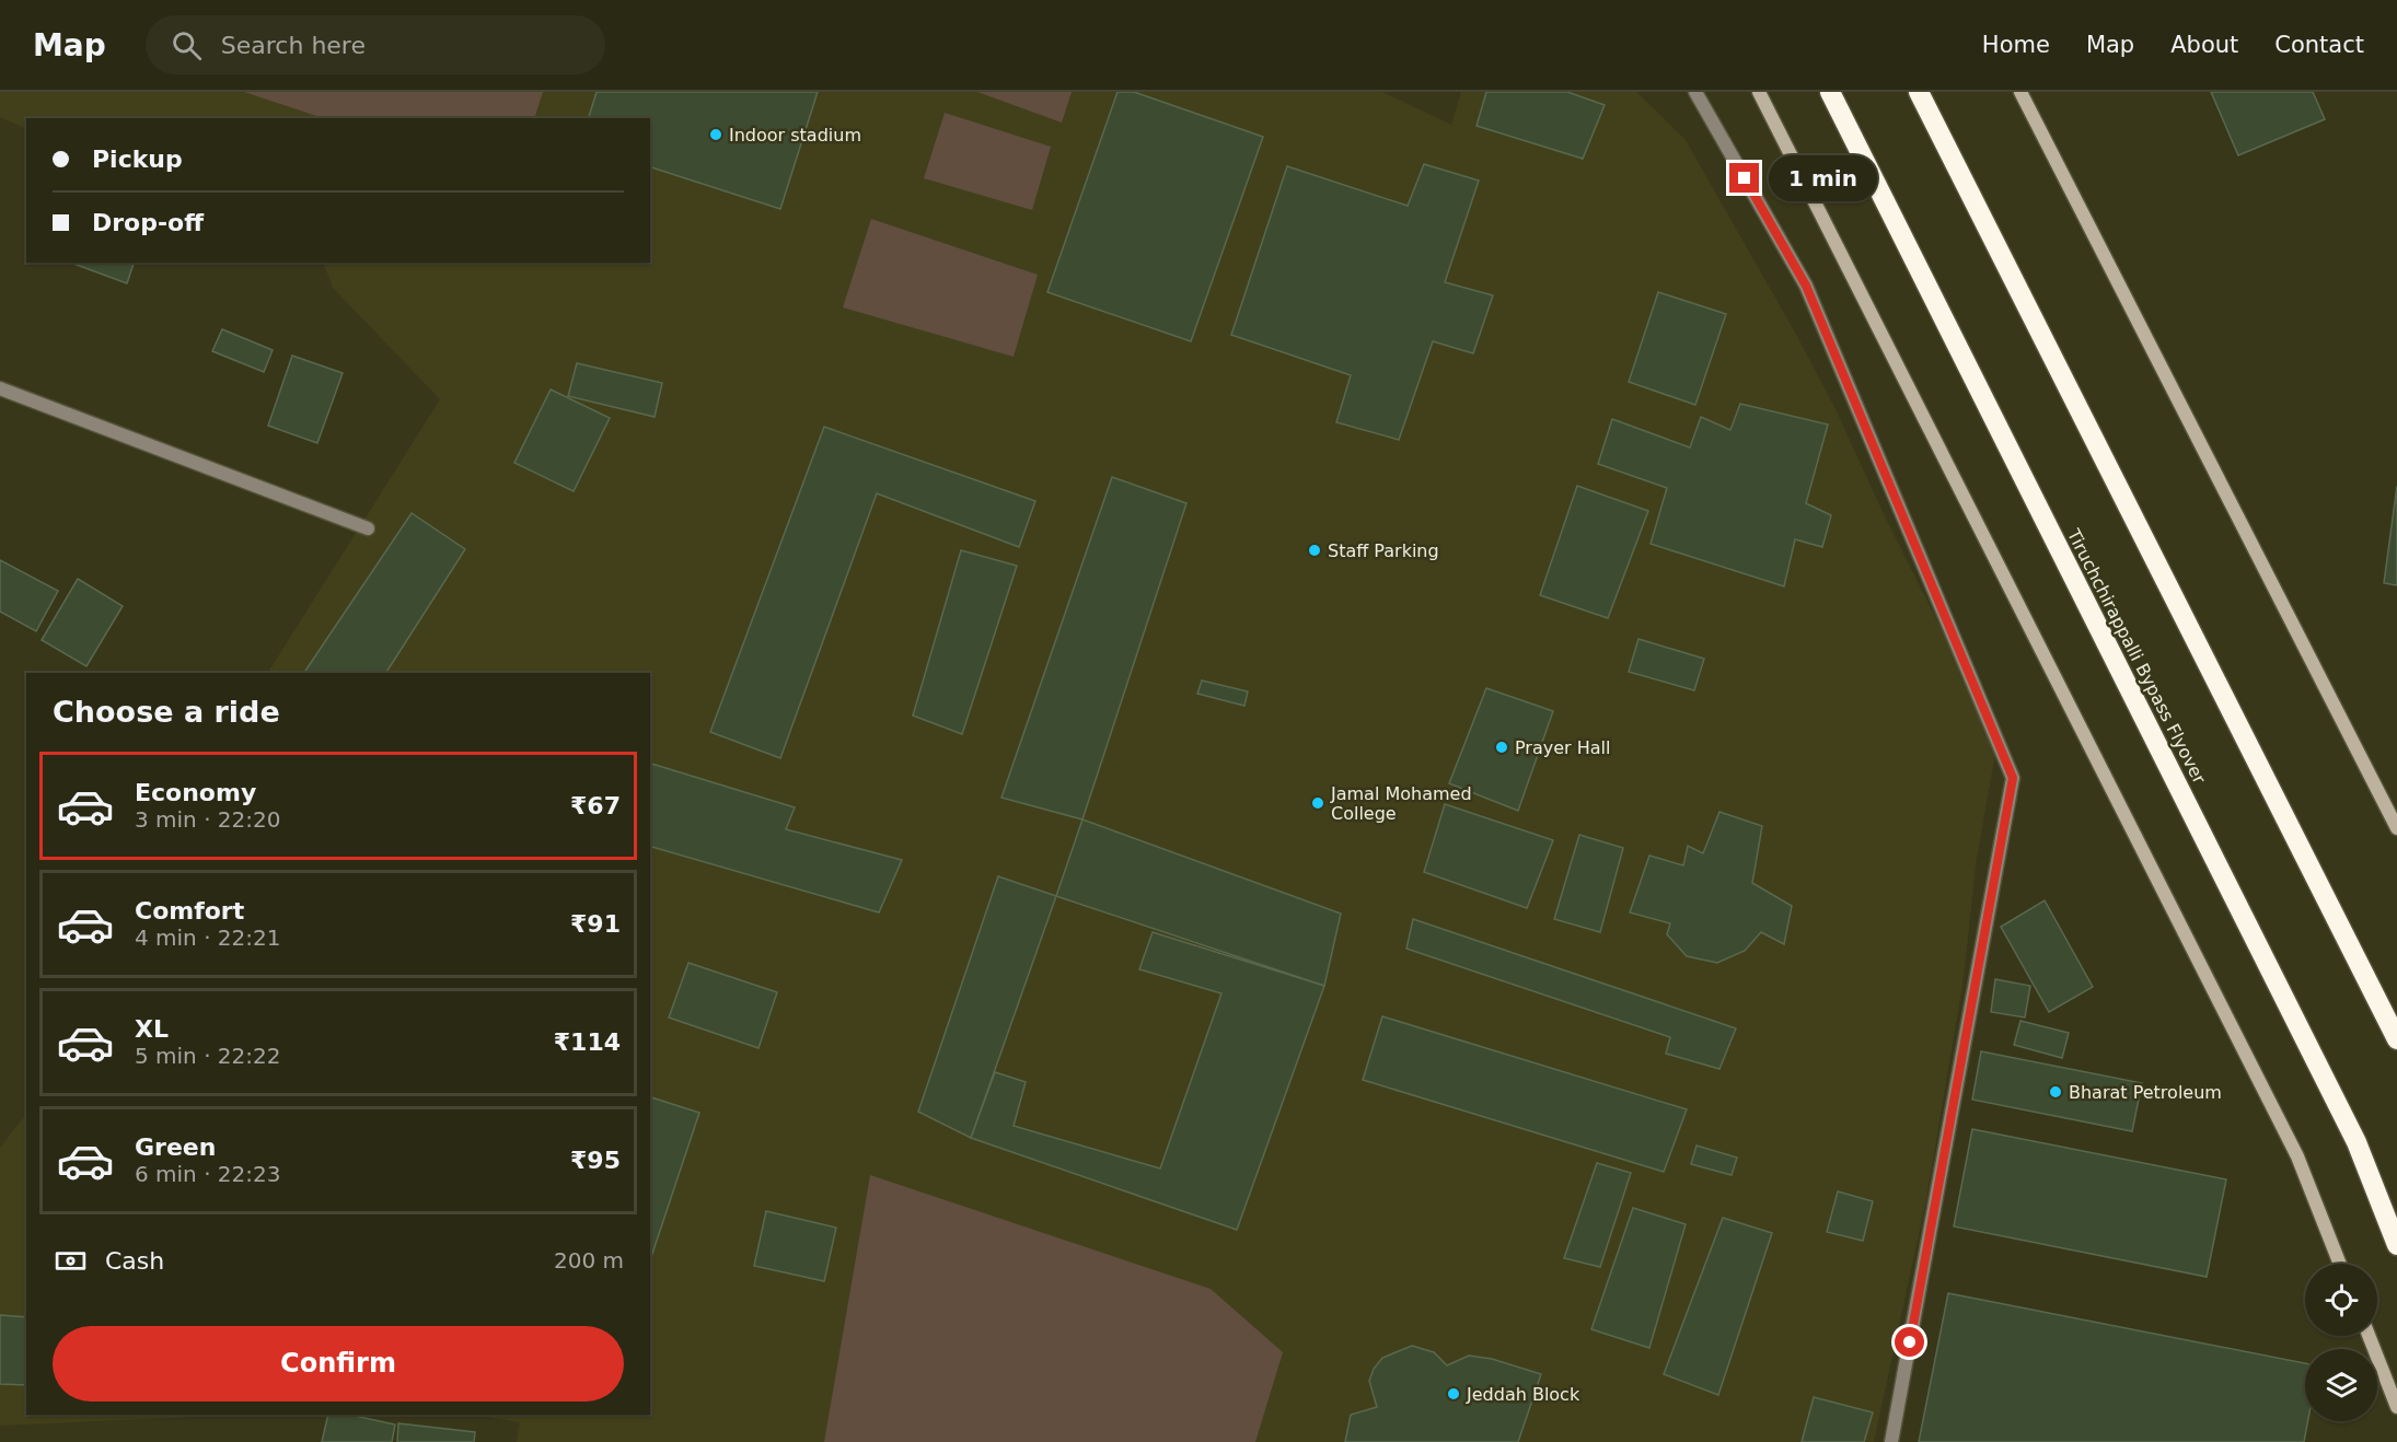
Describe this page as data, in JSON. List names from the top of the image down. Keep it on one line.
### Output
{"streets":{"highway":["Tiruchchirappalli Bypass Flyover"]},"places":["Indoor stadium","Staff Parking","Prayer Hall","Jamal Mohamed College","Bharat Petroleum","Jeddah Block"],"page":{"header":"Map","search":"Search here","nav":["Home","Map","About","Contact"],"banner":["Pickup","Drop-off"],"bubble":"1 min","heading":"Choose a ride","list":[{"name":"Economy","note":"3 min · 22:20","value":"₹67"},{"name":"Comfort","note":"4 min · 22:21","value":"₹91"},{"name":"XL","note":"5 min · 22:22","value":"₹114"},{"name":"Green","note":"6 min · 22:23","value":"₹95"}],"pay":["Cash","200 m"],"buttons":"Confirm"}}
